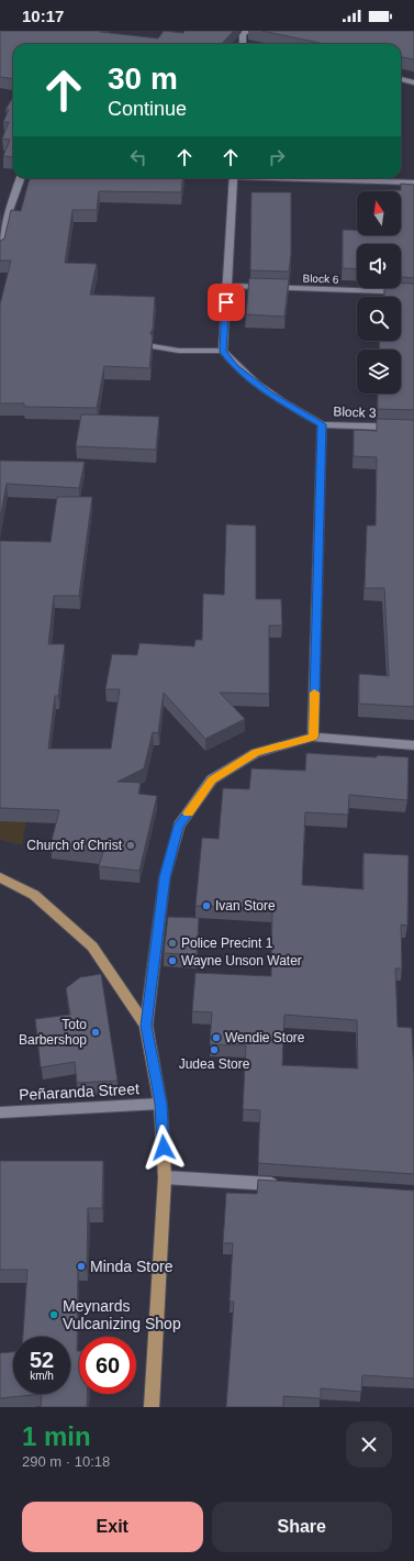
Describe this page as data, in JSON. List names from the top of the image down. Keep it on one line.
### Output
{"streets":{"street":["Block 6","Block 3","Peñaranda Street"]},"places":["Church of Christ","Ivan Store","Police Precint 1","Wayne Unson Water","Toto Barbershop","Wendie Store","Judea Store","Minda Store","Meynards Vulcanizing Shop"],"north":"top","page":{"status":"10:17","turn":["30 m","Continue"],"speed":"52 km/h","limit":"60","heading":["1 min","290 m · 10:18"],"buttons":["Exit","Share"]}}
